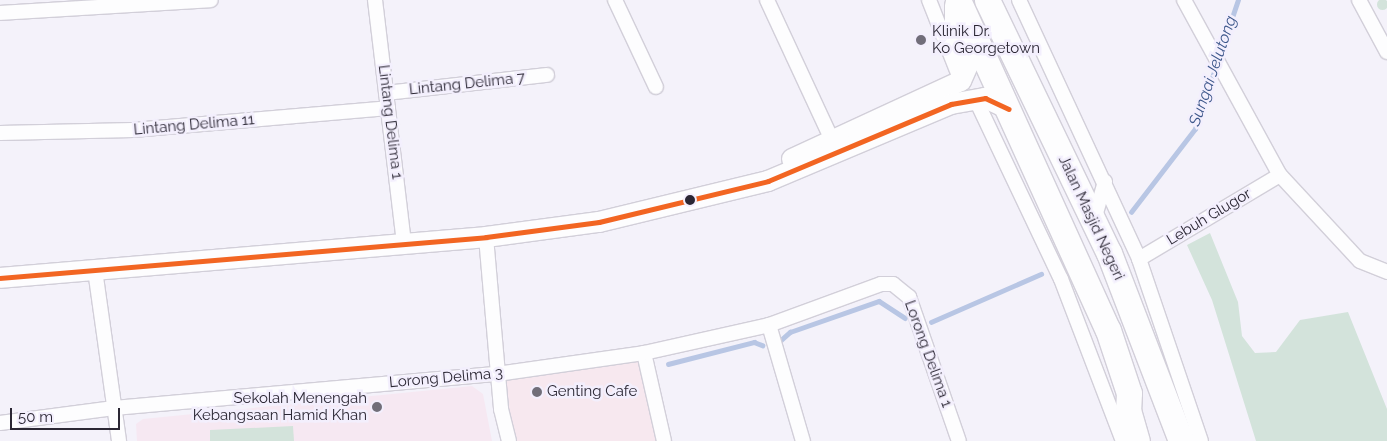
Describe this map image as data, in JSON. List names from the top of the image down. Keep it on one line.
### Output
{"streets":{"highway":["Jalan Masjid Negeri"],"street":["Lintang Delima 7","Lintang Delima 1","Lintang Delima 11","Lebuh Glugor","Lorong Delima 1","Lorong Delima 3"]},"crossings":[["Lintang Delima 7","Lintang Delima 1"],["Lintang Delima 1","Lintang Delima 11"],["Lorong Delima 1","Lorong Delima 3"]],"water":["Sungai Jelutong"],"places":["Klinik Dr. Ko Georgetown","Genting Cafe","Sekolah Menengah Kebangsaan Hamid Khan"],"scale_bar":"50 m"}
